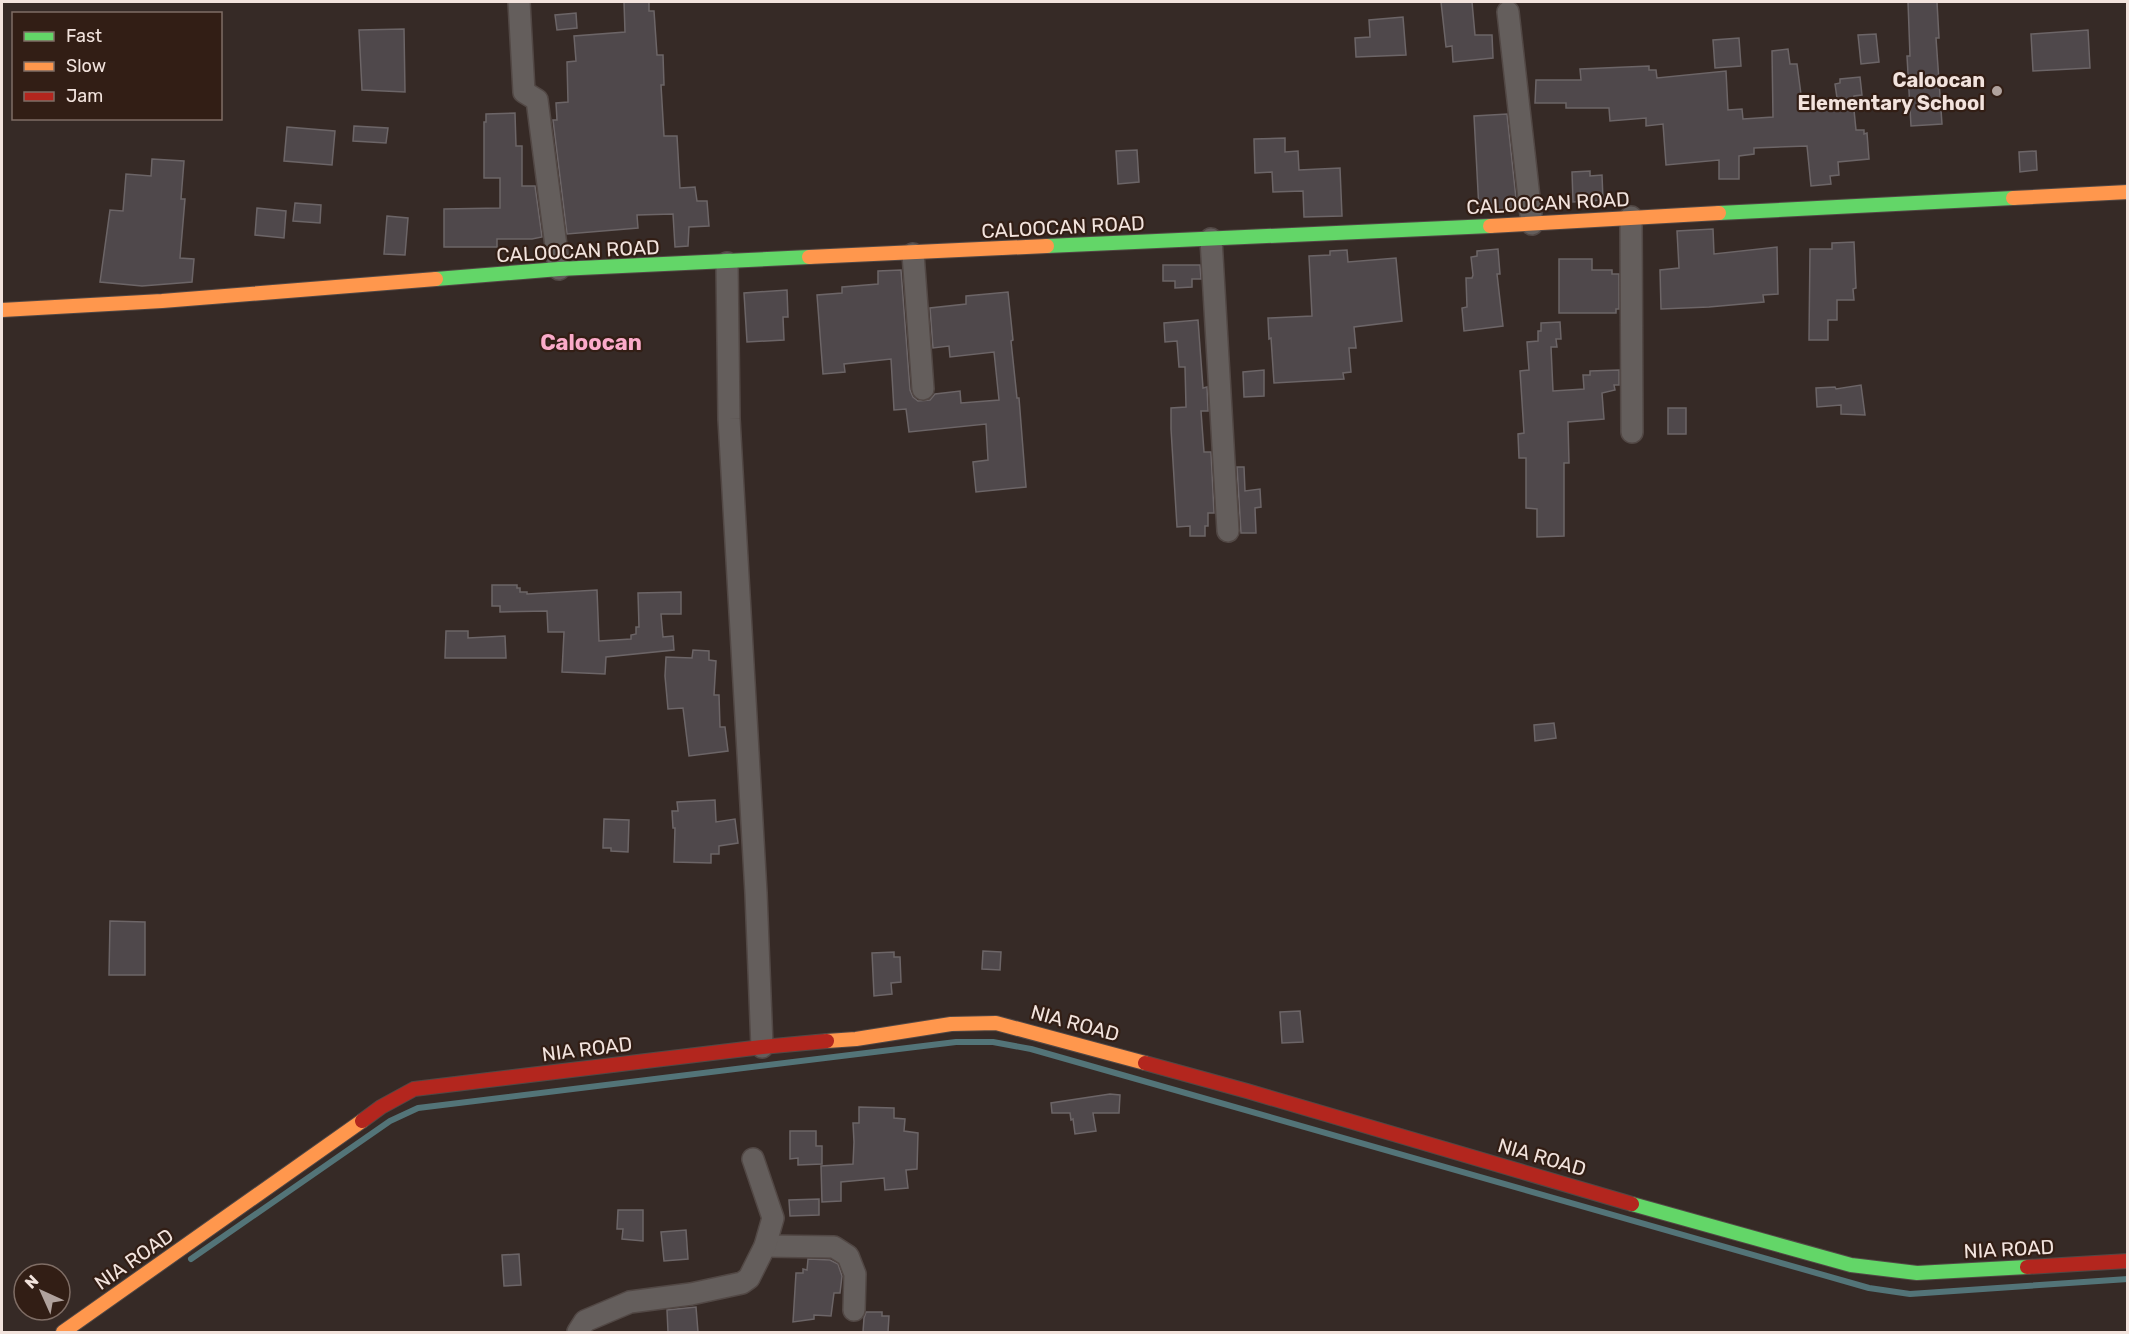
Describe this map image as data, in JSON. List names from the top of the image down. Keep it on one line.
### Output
{"streets":{"street":["CALOOCAN ROAD","NIA ROAD"]},"districts":["Caloocan"],"places":["Caloocan Elementary School"],"legend":["Fast","Slow","Jam"],"north":"top left"}
